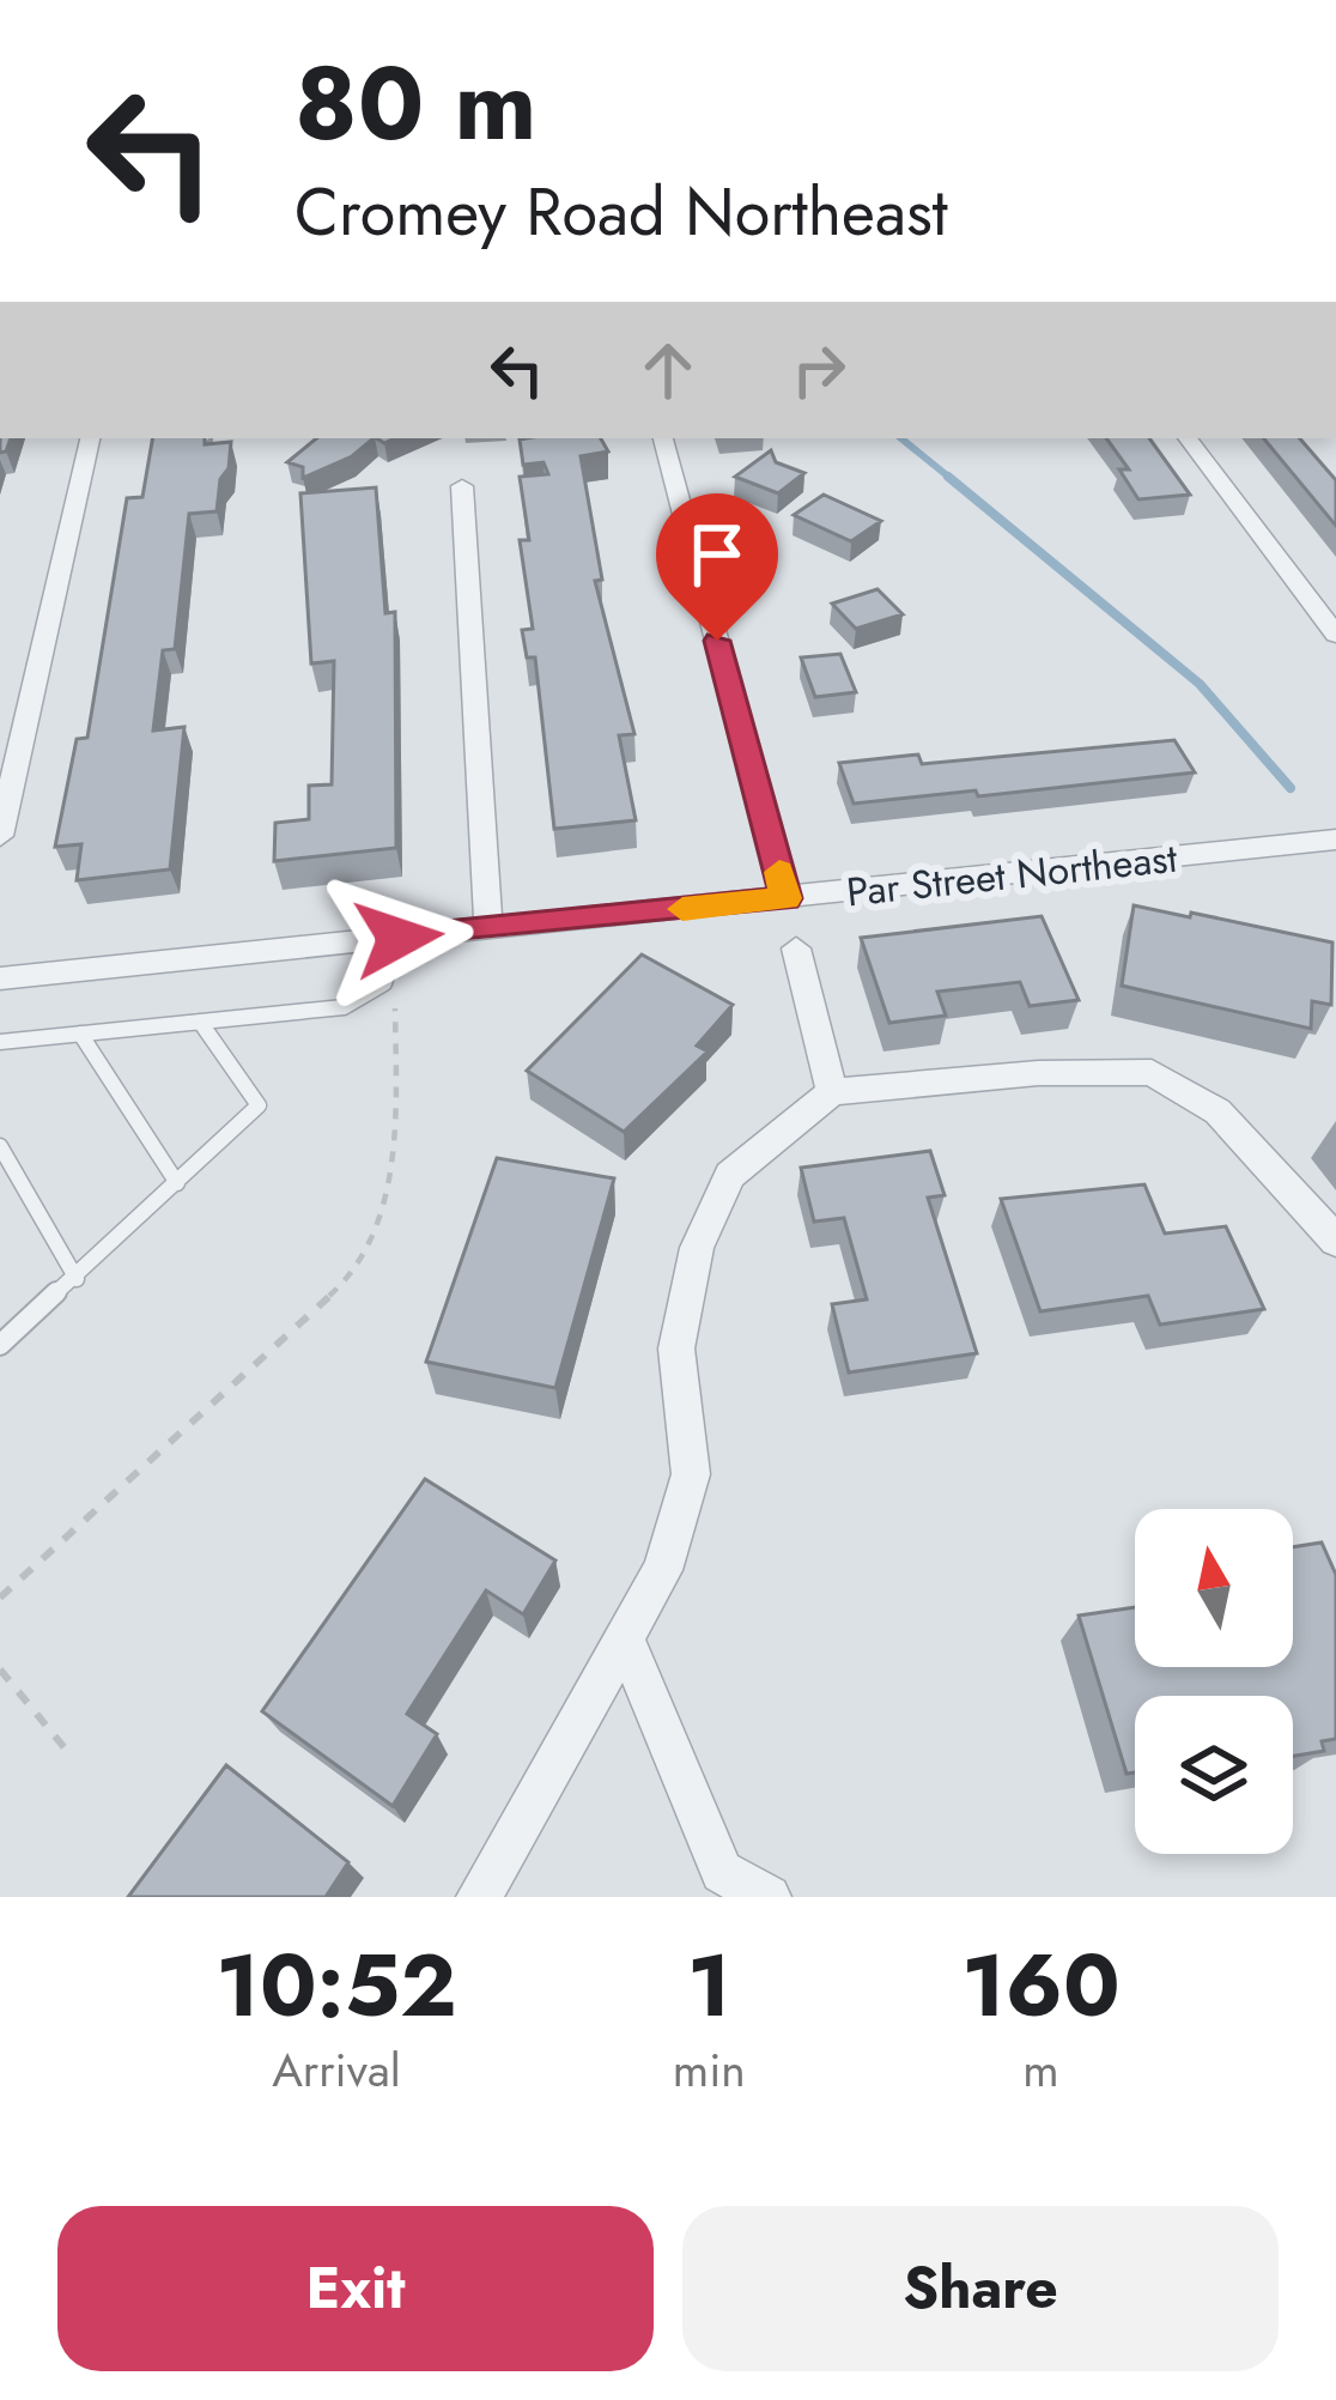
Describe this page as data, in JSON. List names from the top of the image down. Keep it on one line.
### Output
{"streets":{"street":["Par Street Northeast"]},"north":"top","page":{"turn":["80 m","Cromey Road Northeast"],"eta":["10:52","Arrival","1","min","160","m"],"buttons":["Exit","Share"]}}
